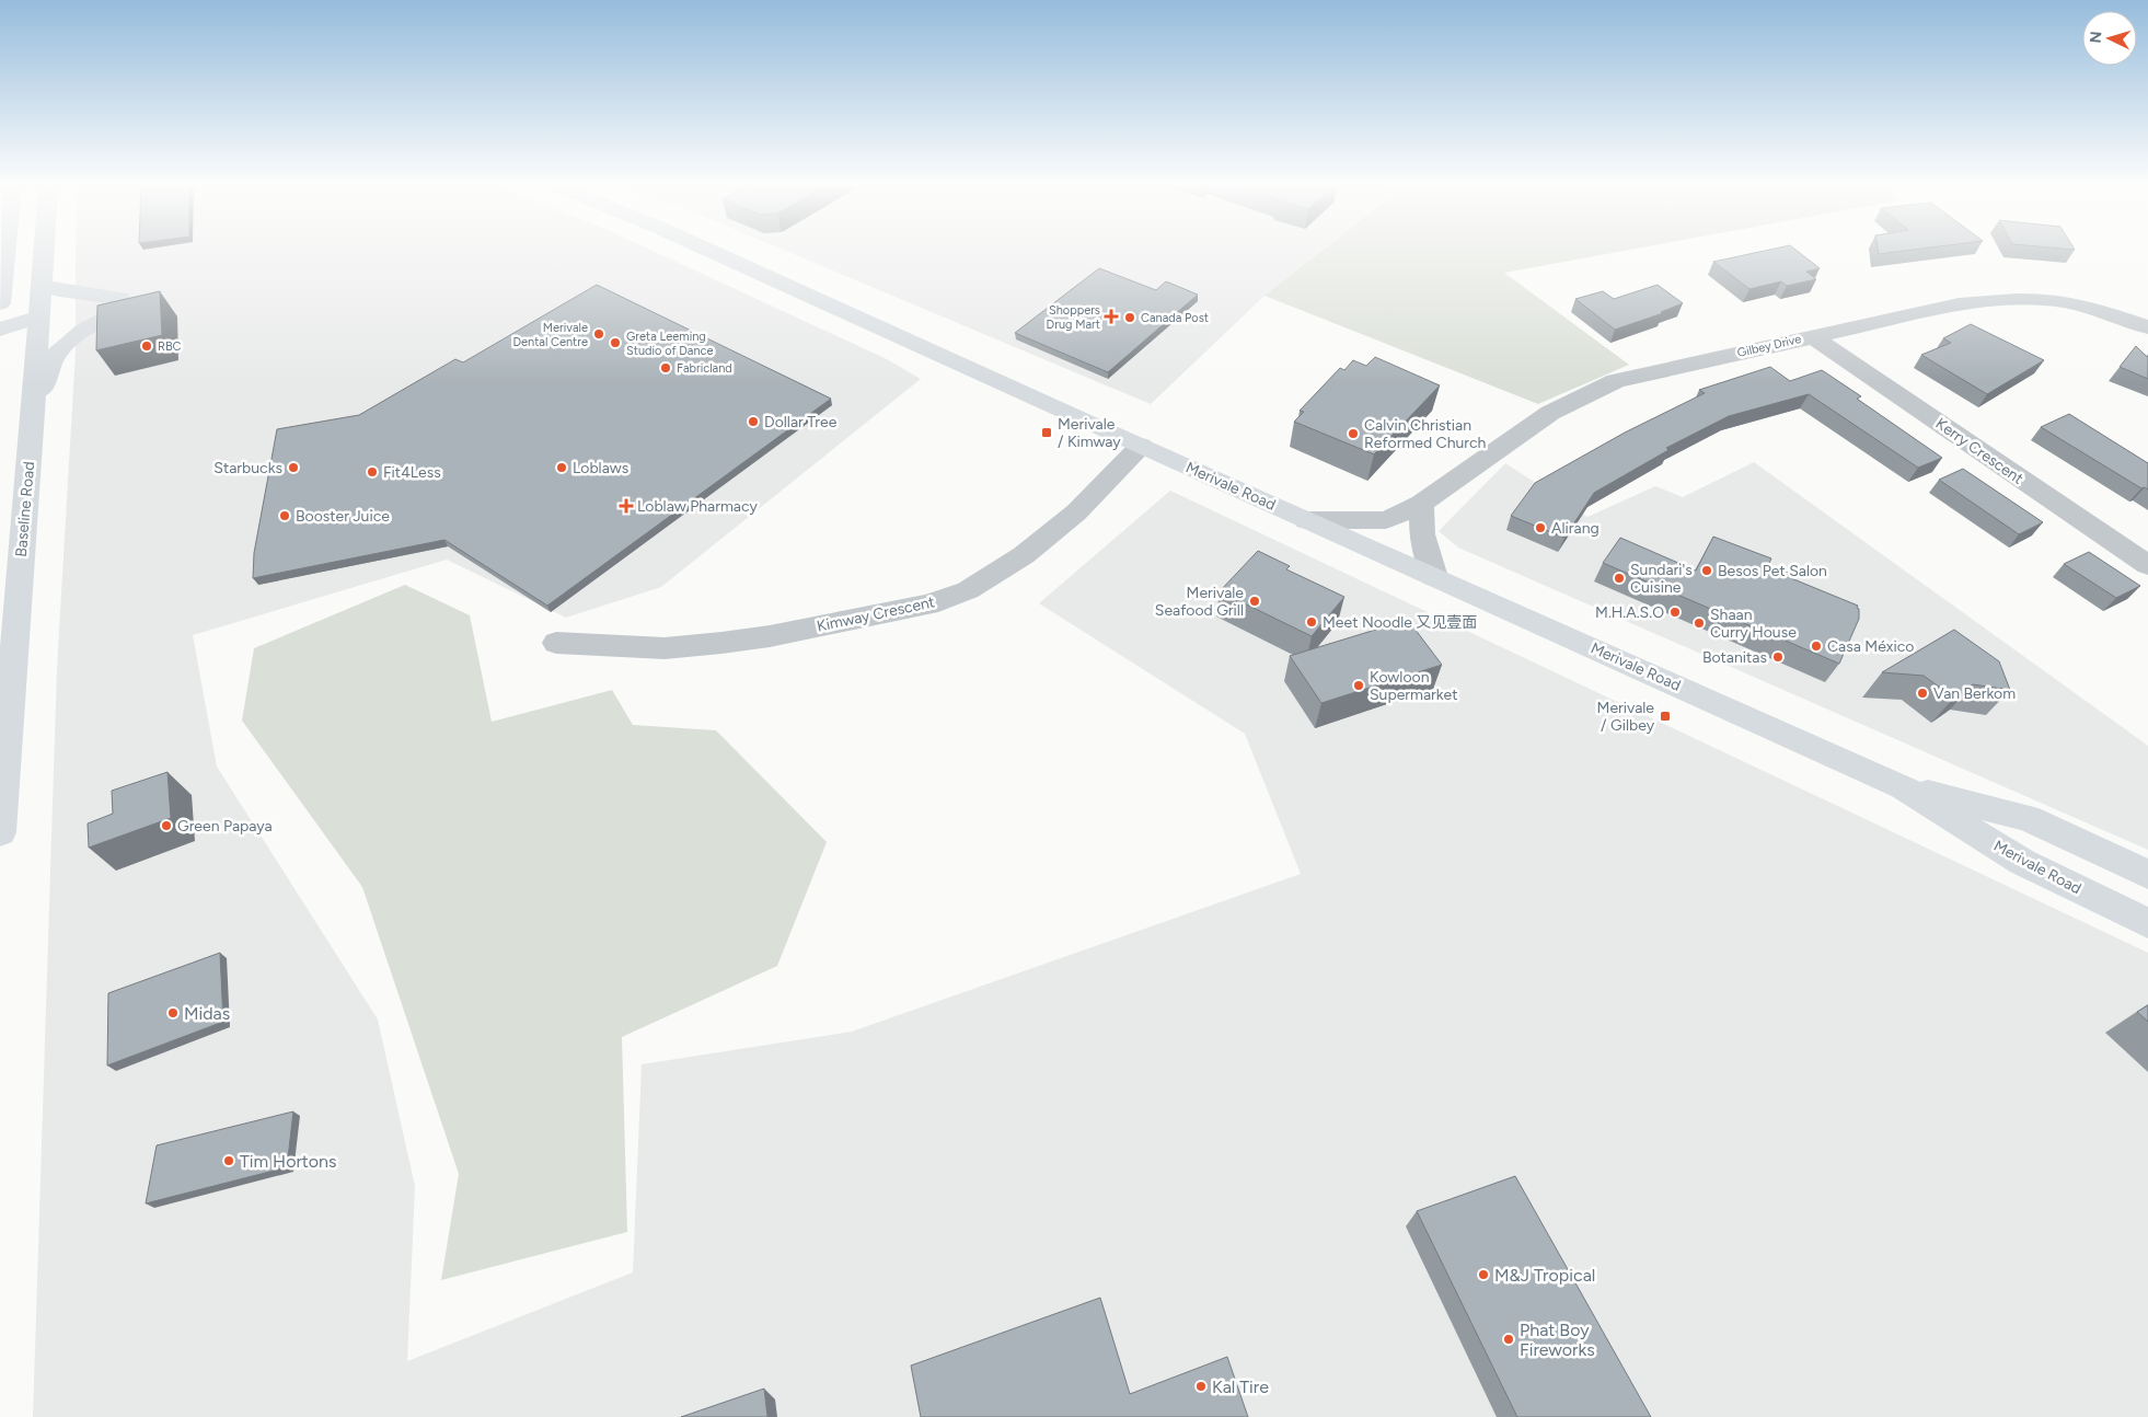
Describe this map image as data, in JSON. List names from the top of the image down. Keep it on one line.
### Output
{"streets":{"main road":["Merivale Road","Baseline Road"],"street":["Gilbey Drive","Kerry Crescent","Kimway Crescent"]},"crossings":[["Gilbey Drive","Kerry Crescent"],["Gilbey Drive","Merivale Road"],["Merivale Road","Kimway Crescent"]],"places":{"health":["Shoppers Drug Mart","Loblaw Pharmacy"],"other":["Canada Post","Merivale Dental Centre","Greta Leeming Studio of Dance","RBC","Fabricland","Dollar Tree","Calvin Christian Reformed Church","Starbucks","Loblaws","Fit4Less","Booster Juice","Alirang","Besos Pet Salon","Sundari's Cuisine","Merivale Seafood Grill","M.H.A.S.O","Meet Noodle 又见壹面","Shaan Curry House","Casa México","Botanitas","Kowloon Supermarket","Van Berkom","Green Papaya","Midas","Tim Hortons","M&J Tropical","Phat Boy Fireworks","Kal Tire"],"transit":["Merivale / Kimway","Merivale / Gilbey"]},"north":"left"}
